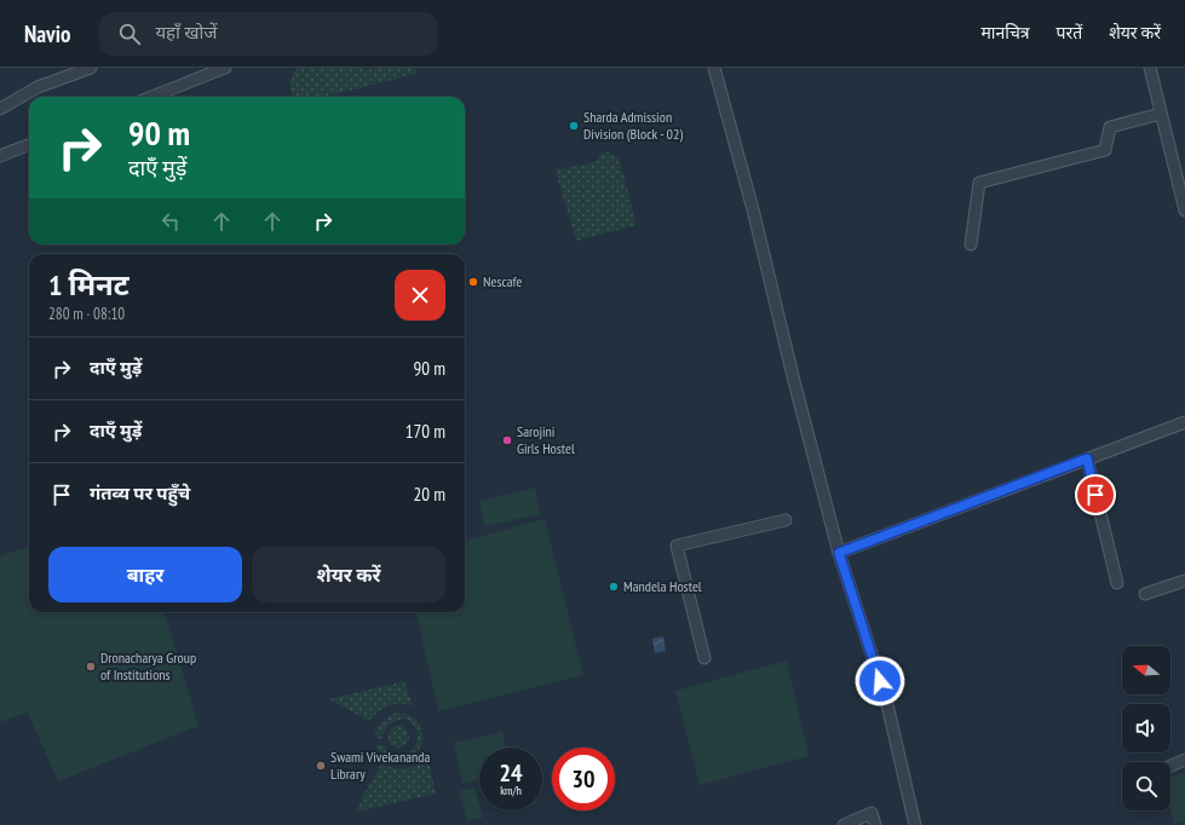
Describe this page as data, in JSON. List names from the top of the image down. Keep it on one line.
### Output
{"places":["Sharda Admission Division (Block - 02)","Nescafe","Sarojini Girls Hostel","Mandela Hostel","Dronacharya Group of Institutions","Swami Vivekananda Library"],"north":"left","page":{"header":"Navio","search":"यहाँ खोजें","nav":["मानचित्र","परतें","शेयर करें"],"turn":["90 m","दाएँ मुड़ें"],"heading":["1 मिनट","280 m · 08:10"],"list":[{"name":"दाएँ मुड़ें","value":"90 m"},{"name":"दाएँ मुड़ें","value":"170 m"},{"name":"गंतव्य पर पहुँचे","value":"20 m"}],"buttons":["बाहर","शेयर करें"],"speed":"24 km/h","limit":"30"}}
